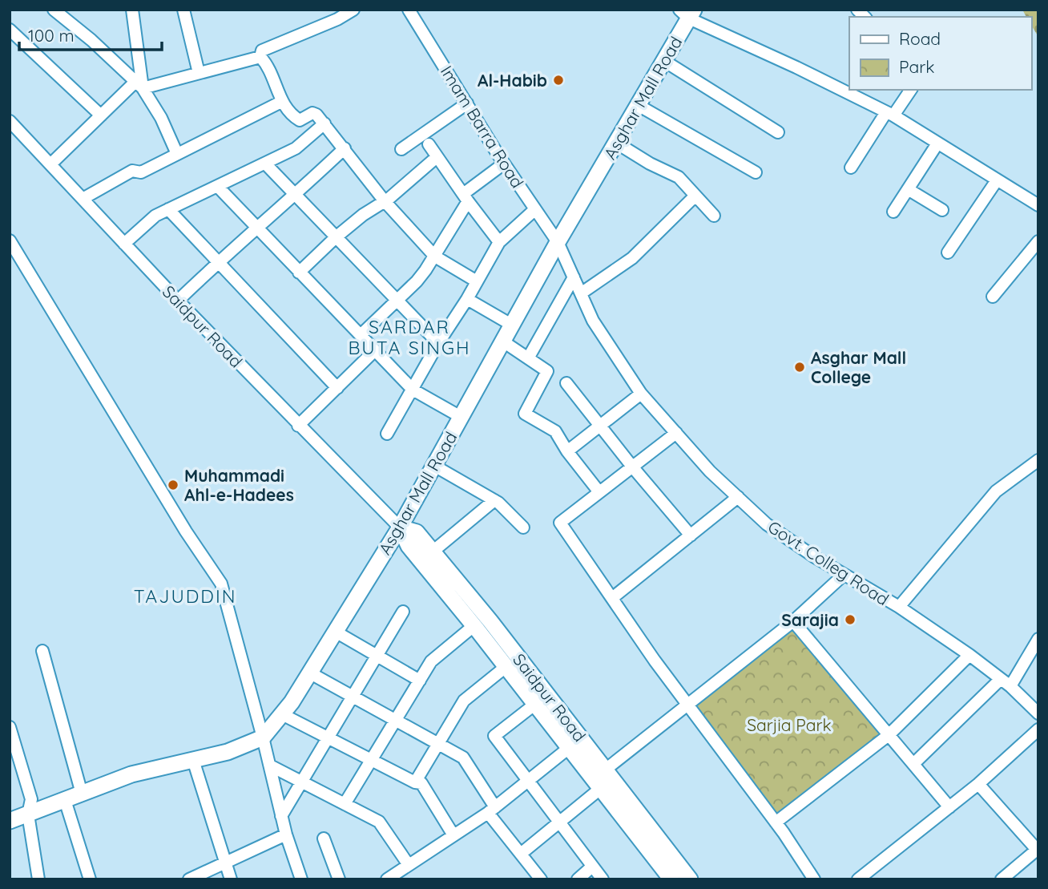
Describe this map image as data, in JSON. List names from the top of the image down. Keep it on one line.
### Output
{"streets":{"main road":["Asghar Mall Road","Saidpur Road"],"street":["Imam Barra Road","Govt. Colleg Road"]},"crossings":[["Asghar Mall Road","Imam Barra Road"],["Asghar Mall Road","Saidpur Road"],["Asghar Mall Road","Govt. Colleg Road"],["Imam Barra Road","Govt. Colleg Road"]],"districts":["SARDAR BUTA SINGH","TAJUDDIN"],"parks":["Sarjia Park"],"places":["Al-Habib","Asghar Mall College","Muhammadi Ahl-e-Hadees","Sarajia"],"legend":["Road","Park"],"scale_bar":"100 m"}
